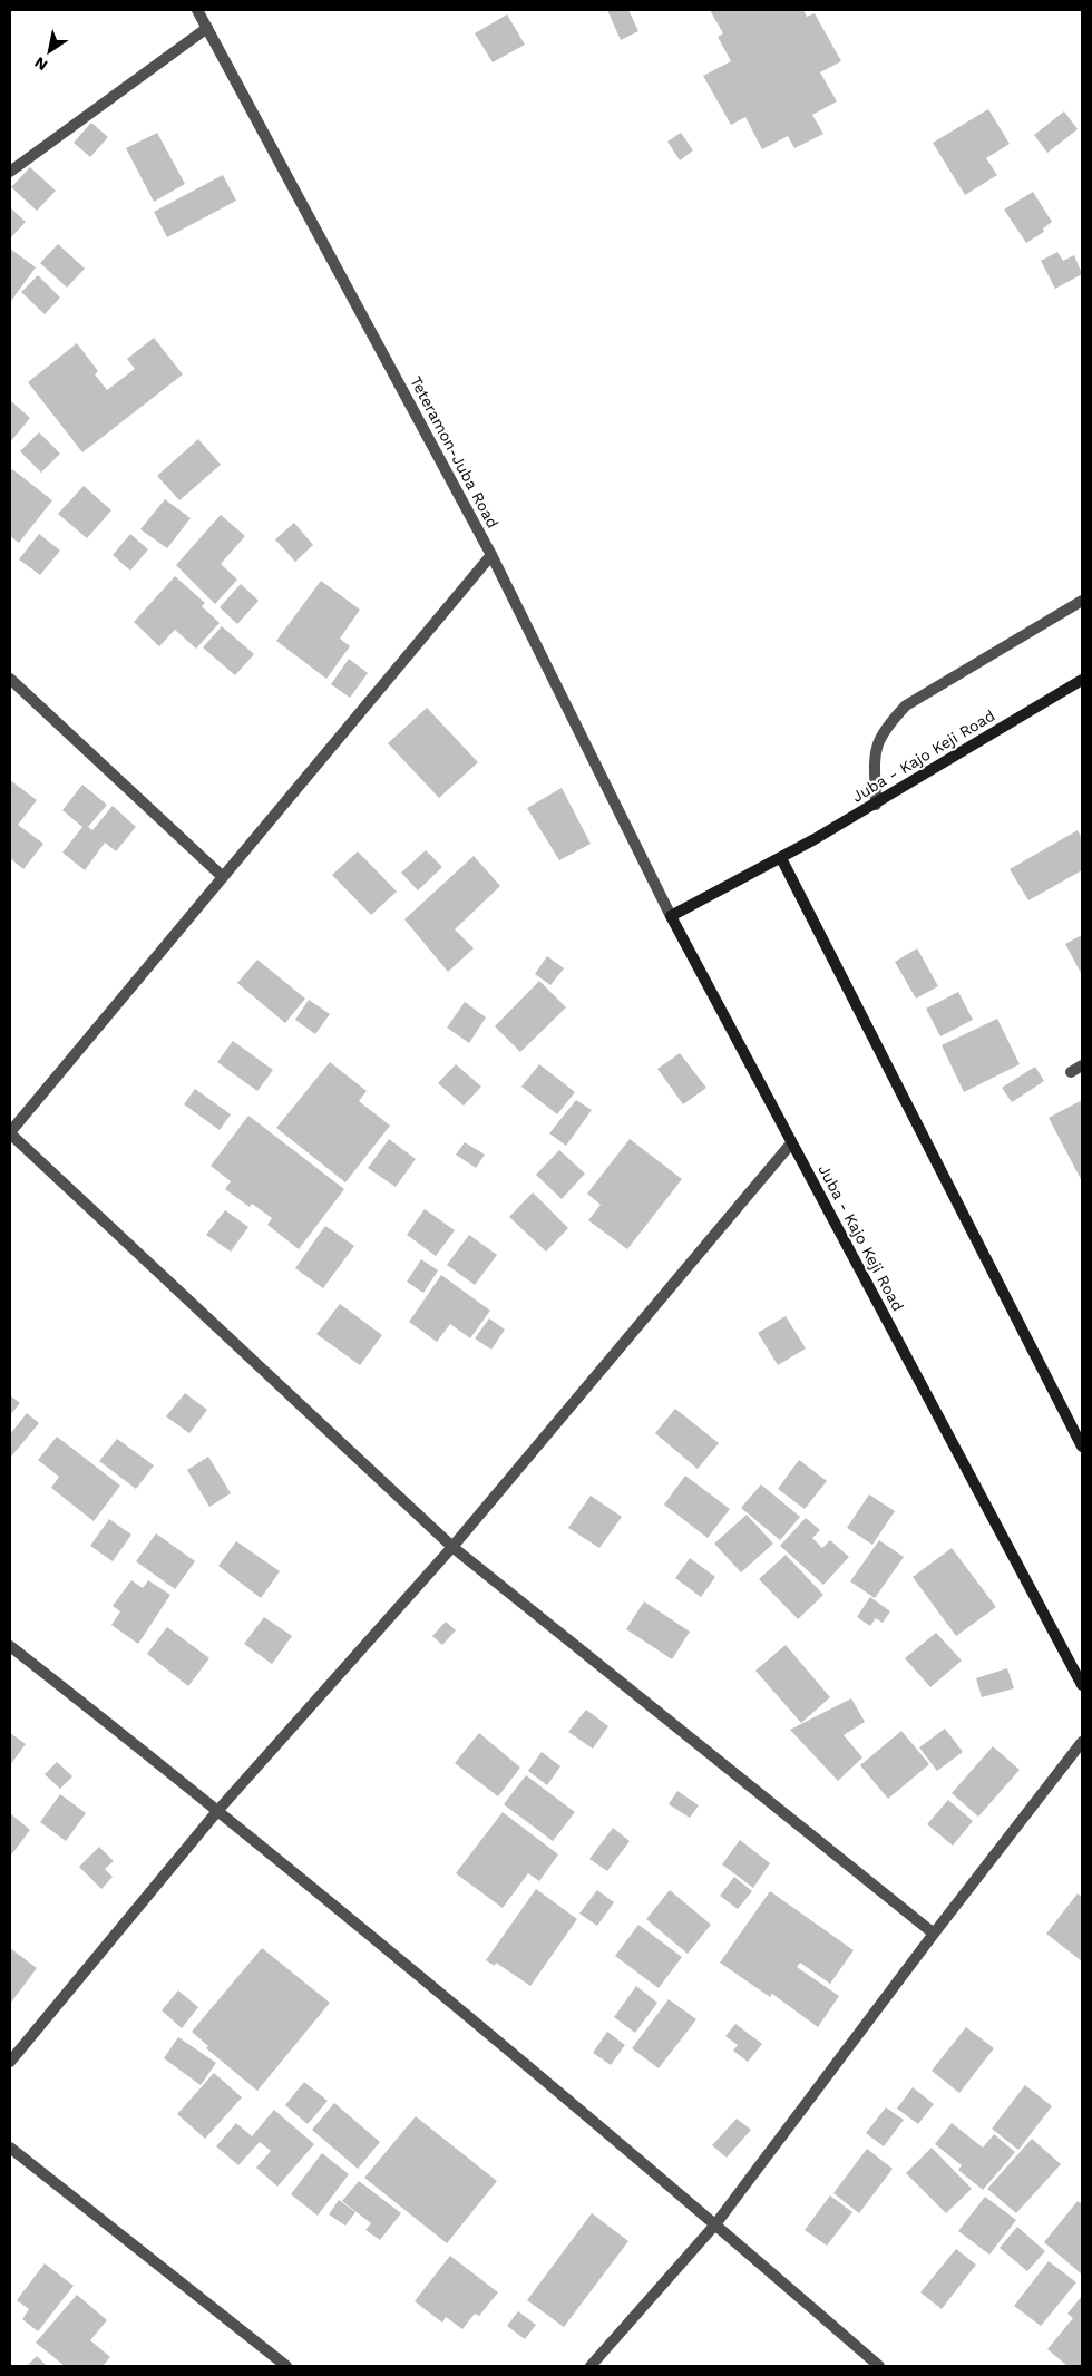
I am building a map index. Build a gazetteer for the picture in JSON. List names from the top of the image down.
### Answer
{
  "streets": {
    "main road": ["Juba - Kajo Keji Road"],
    "street": ["Teteramon-Juba Road"]
  },
  "crossings": [
    ["Teteramon-Juba Road", "Juba - Kajo Keji Road"]
  ],
  "north": "bottom left"
}
